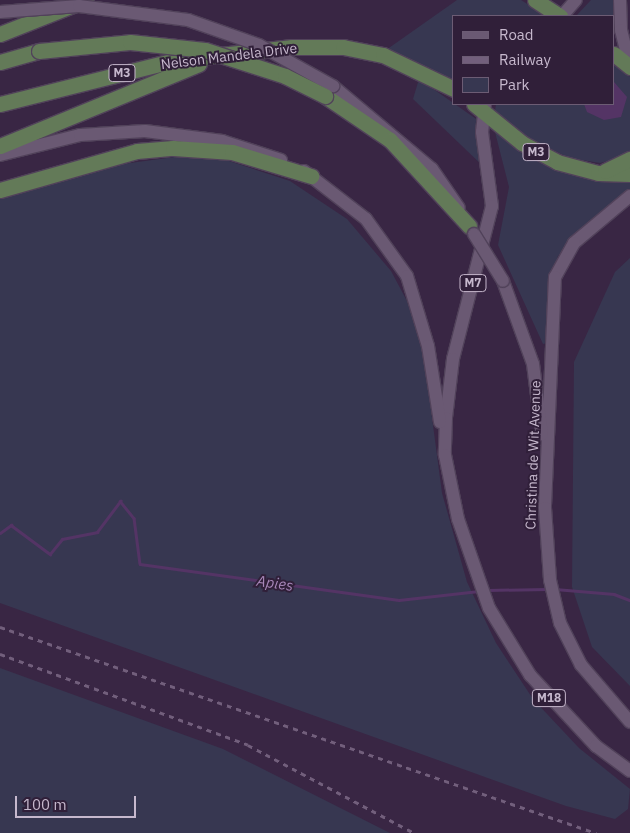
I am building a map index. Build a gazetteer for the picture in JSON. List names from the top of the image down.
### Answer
{
  "streets": {
    "highway": ["Nelson Mandela Drive", "M3"],
    "main road": ["M7", "Christina de Wit Avenue", "M18"]
  },
  "crossings": [
    ["M3", "M7"],
    ["M7", "M18"]
  ],
  "water": ["Apies"],
  "legend": ["Road", "Railway", "Park"],
  "scale_bar": "100 m"
}
